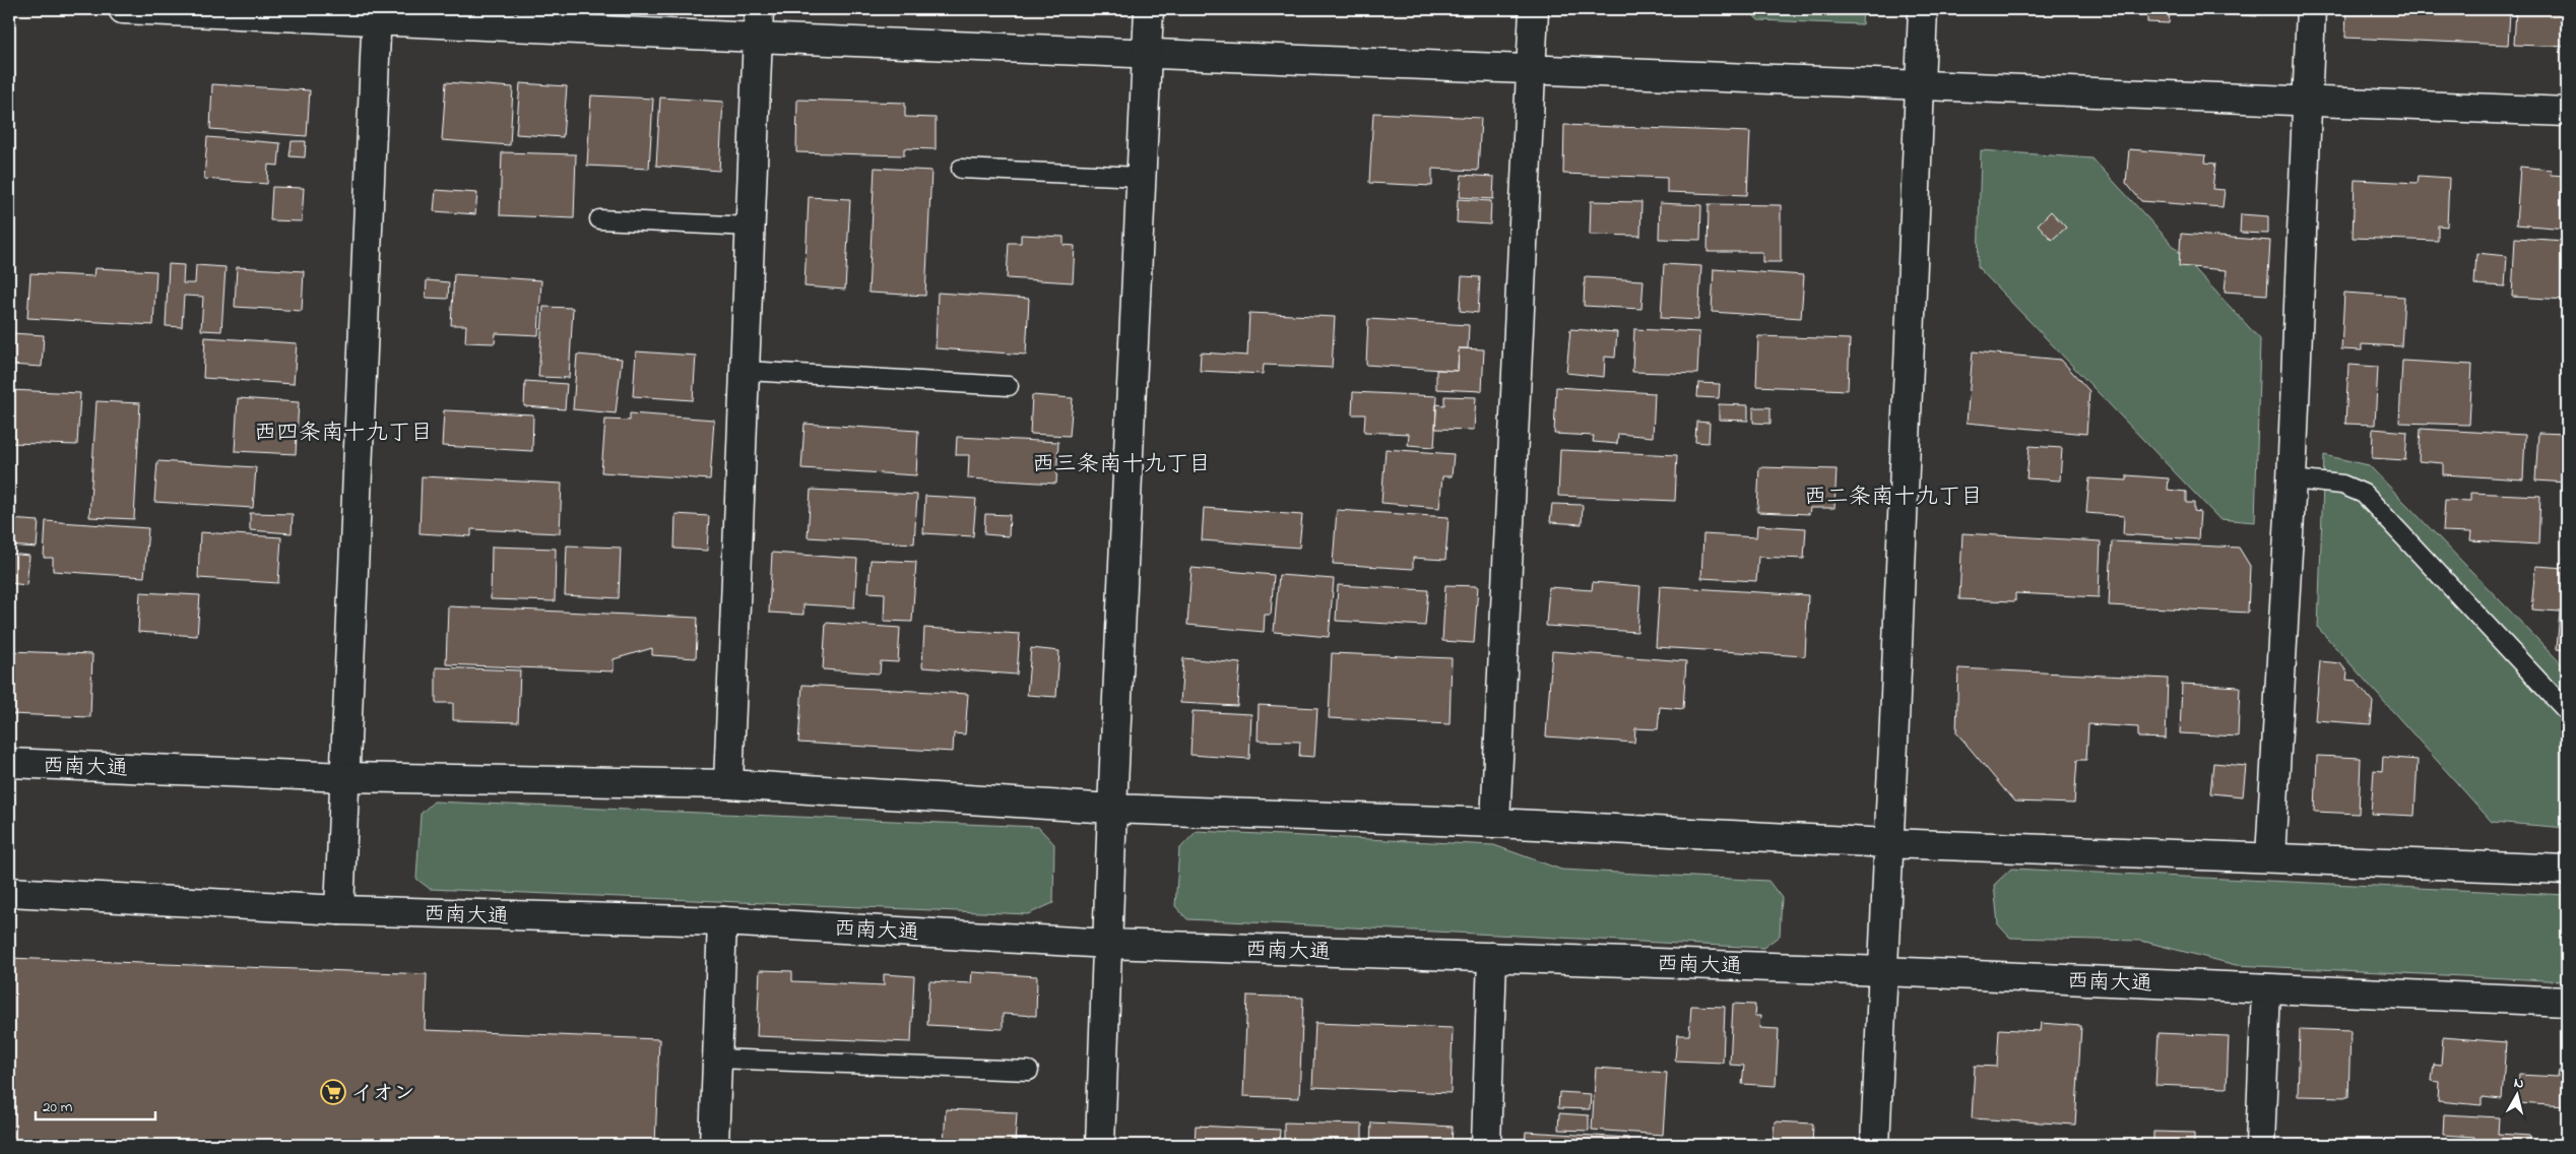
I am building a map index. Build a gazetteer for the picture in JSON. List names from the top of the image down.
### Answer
{
  "streets": {
    "street": ["西南大通"]
  },
  "districts": ["西四条南十九丁目", "西三条南十九丁目", "西二条南十九丁目"],
  "places": {
    "supermarket": ["イオン"]
  },
  "scale_bar": "20 m",
  "north": "top"
}
